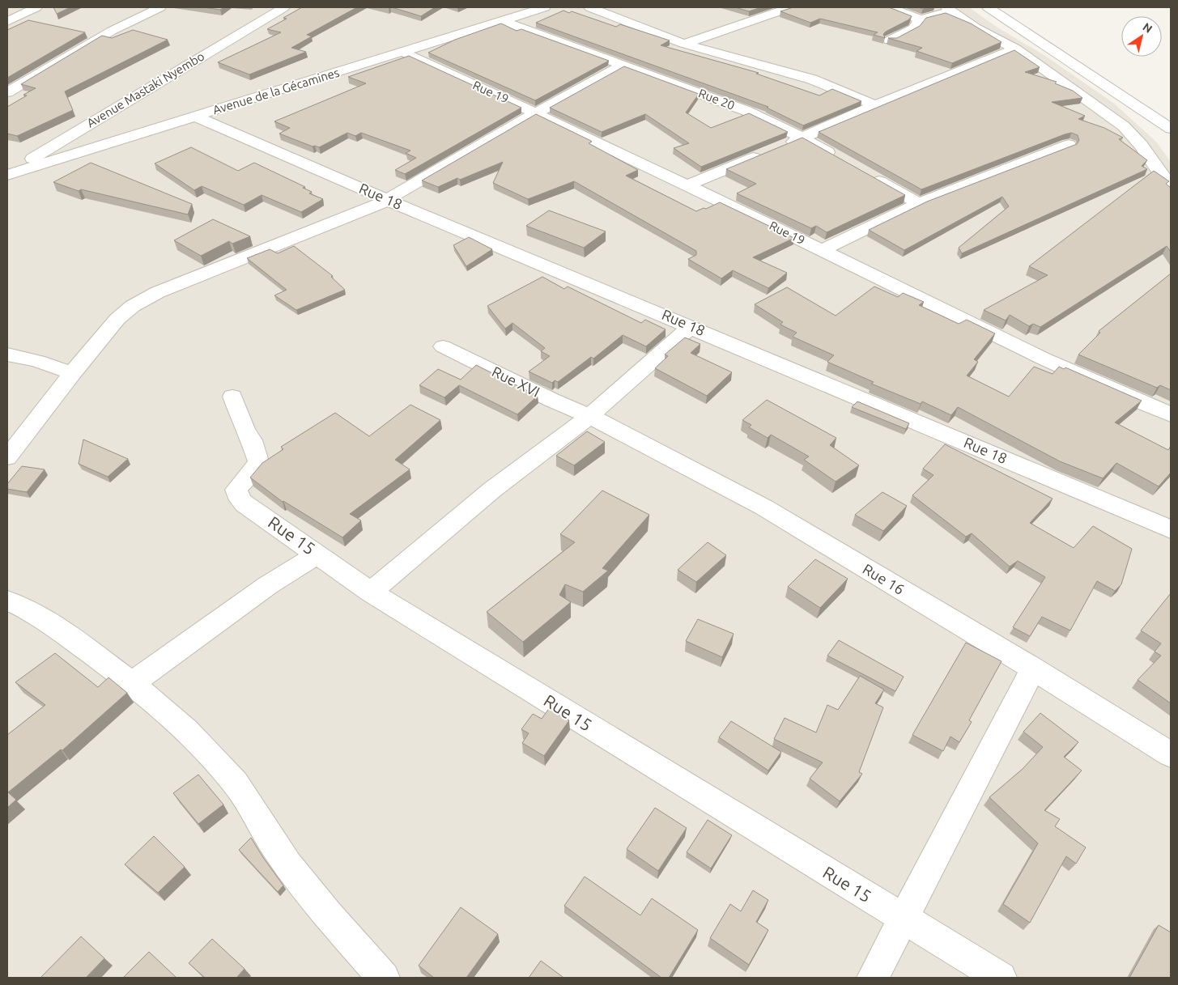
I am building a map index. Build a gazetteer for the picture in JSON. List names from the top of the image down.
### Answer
{
  "streets": {
    "street": [
      "Avenue Mastaki Nyembo",
      "Avenue de la Gécamines",
      "Rue 19",
      "Rue 20",
      "Rue 18",
      "Rue XVI",
      "Rue 15",
      "Rue 16"
    ]
  },
  "crossings": [
    ["Avenue Mastaki Nyembo", "Avenue de la Gécamines"],
    ["Avenue de la Gécamines", "Rue 19"],
    ["Avenue de la Gécamines", "Rue 20"],
    ["Avenue de la Gécamines", "Rue 18"],
    ["Rue XVI", "Rue 16"]
  ],
  "north": "top right"
}
